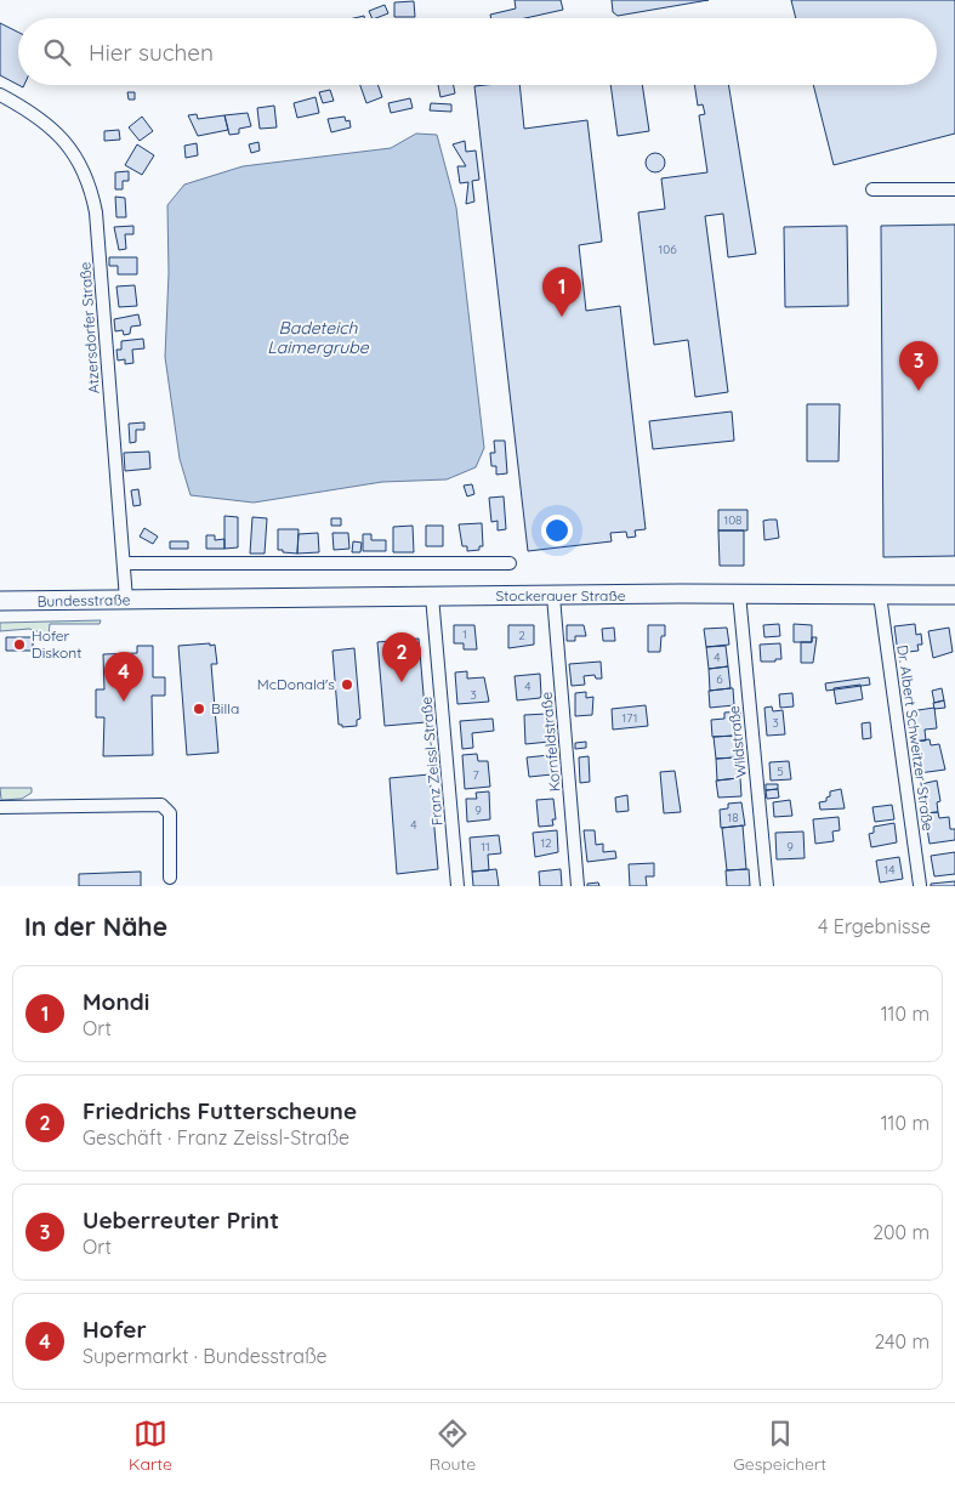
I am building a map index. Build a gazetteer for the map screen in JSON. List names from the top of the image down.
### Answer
{
  "streets": {
    "main road": ["Stockerauer Straße", "Bundesstraße"],
    "street": [
      "Atzersdorfer Straße",
      "Dr. Albert Schweitzer-Straße",
      "Kornfeldstraße",
      "Wildstraße",
      "Franz Zeissl-Straße"
    ]
  },
  "crossings": [
    ["Atzersdorfer Straße", "Bundesstraße"],
    ["Stockerauer Straße", "Bundesstraße"],
    ["Stockerauer Straße", "Dr. Albert Schweitzer-Straße"],
    ["Stockerauer Straße", "Kornfeldstraße"],
    ["Stockerauer Straße", "Wildstraße"],
    ["Stockerauer Straße", "Franz Zeissl-Straße"]
  ],
  "water": ["Badeteich Laimergrube"],
  "places": ["Hofer Diskont", "McDonald's", "Billa"],
  "house_numbers": [
    "106",
    "108",
    "1",
    "2",
    "4",
    "6",
    "4",
    "3",
    "171",
    "3",
    "5",
    "7",
    "9",
    "18",
    "4",
    "12",
    "11",
    "9",
    "14"
  ],
  "page": {
    "search": "Hier suchen",
    "pins": [
      "1",
      "3",
      "2",
      "4"
    ],
    "heading": ["In der Nähe", "4 Ergebnisse"],
    "list": [
      {
        "mark": "1",
        "name": "Mondi",
        "note": "Ort",
        "value": "110 m"
      },
      {
        "mark": "2",
        "name": "Friedrichs Futterscheune",
        "note": "Geschäft · Franz Zeissl-Straße",
        "value": "110 m"
      },
      {
        "mark": "3",
        "name": "Ueberreuter Print",
        "note": "Ort",
        "value": "200 m"
      },
      {
        "mark": "4",
        "name": "Hofer",
        "note": "Supermarkt · Bundesstraße",
        "value": "240 m"
      }
    ],
    "nav": ["Karte", "Route", "Gespeichert"]
  }
}
